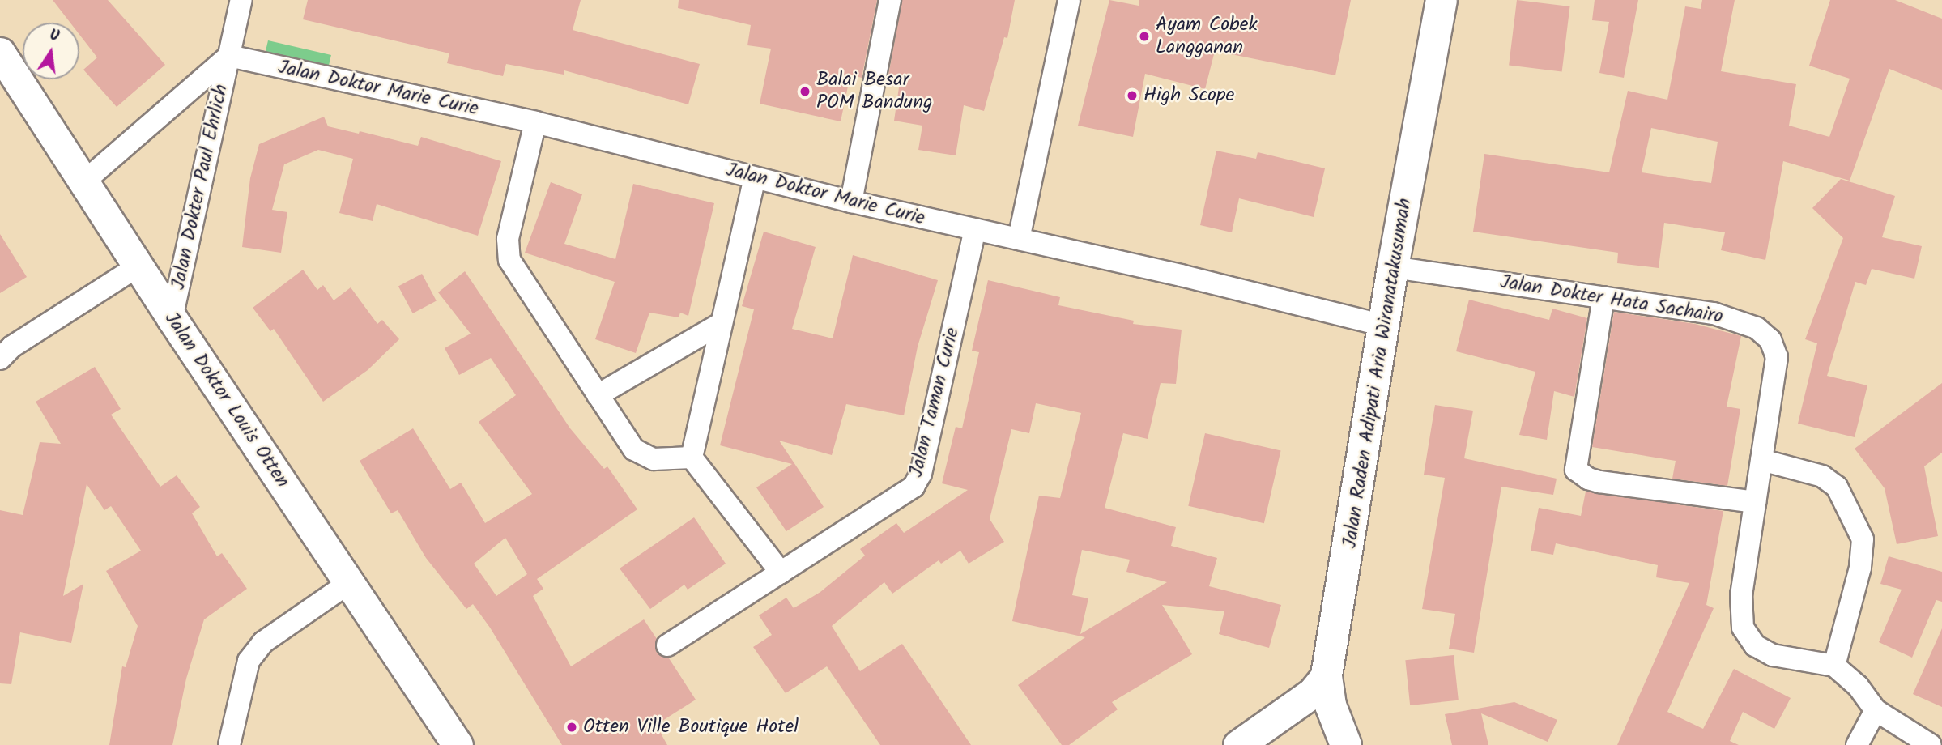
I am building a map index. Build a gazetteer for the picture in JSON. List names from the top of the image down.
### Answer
{
  "streets": {
    "main road": ["Jalan Raden Adipati Aria Wiranatakusumah", "Jalan Doktor Louis Otten"],
    "street": [
      "Jalan Doktor Marie Curie",
      "Jalan Dokter Paul Ehrlich",
      "Jalan Dokter Hata Sachairo",
      "Jalan Taman Curie"
    ]
  },
  "crossings": [
    ["Jalan Doktor Marie Curie", "Jalan Dokter Paul Ehrlich"],
    ["Jalan Doktor Marie Curie", "Jalan Raden Adipati Aria Wiranatakusumah"],
    ["Jalan Doktor Marie Curie", "Jalan Taman Curie"],
    ["Jalan Dokter Paul Ehrlich", "Jalan Doktor Louis Otten"],
    ["Jalan Dokter Hata Sachairo", "Jalan Raden Adipati Aria Wiranatakusumah"]
  ],
  "places": [
    "Ayam Cobek Langganan",
    "Balai Besar POM Bandung",
    "High Scope",
    "Otten Ville Boutique Hotel"
  ],
  "north": "top"
}
